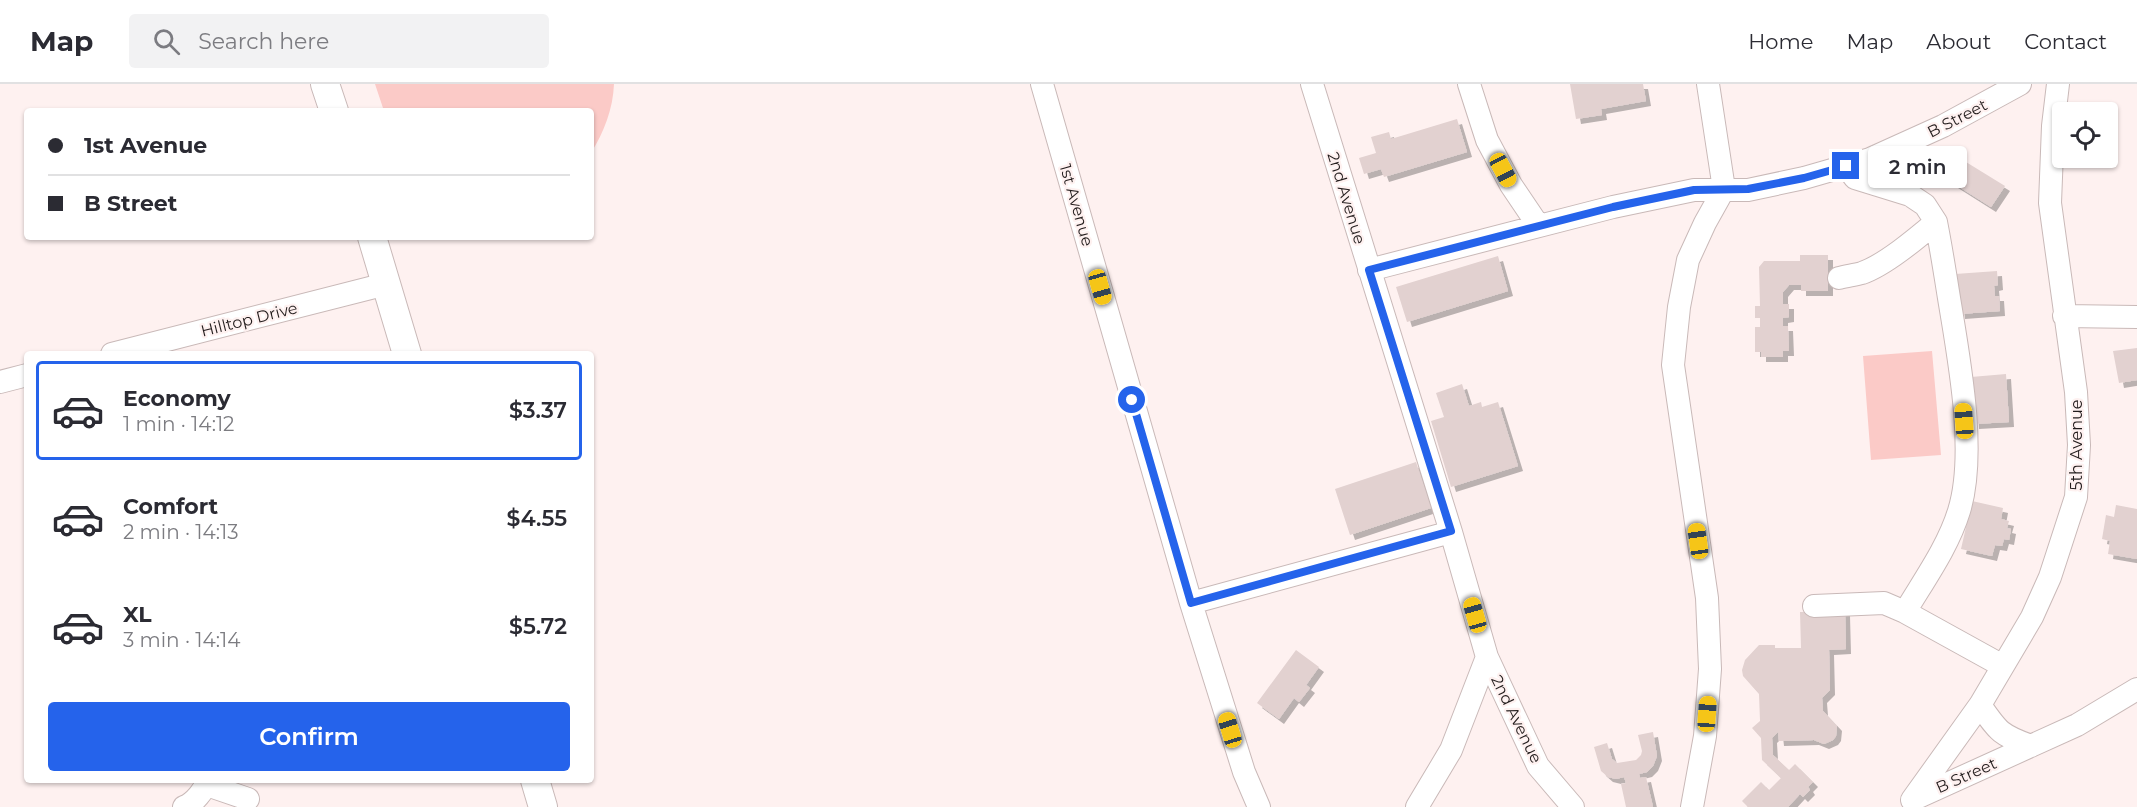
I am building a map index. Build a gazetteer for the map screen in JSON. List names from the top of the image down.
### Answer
{
  "streets": {
    "street": [
      "B Street",
      "2nd Avenue",
      "1st Avenue",
      "Hilltop Drive",
      "5th Avenue"
    ]
  },
  "crossings": [
    ["B Street", "2nd Avenue"],
    ["B Street", "5th Avenue"]
  ],
  "page": {
    "header": "Map",
    "search": "Search here",
    "nav": [
      "Home",
      "Map",
      "About",
      "Contact"
    ],
    "banner": ["1st Avenue", "B Street"],
    "bubble": "2 min",
    "list": [
      {
        "name": "Economy",
        "note": "1 min · 14:12",
        "value": "$3.37"
      },
      {
        "name": "Comfort",
        "note": "2 min · 14:13",
        "value": "$4.55"
      },
      {
        "name": "XL",
        "note": "3 min · 14:14",
        "value": "$5.72"
      }
    ],
    "buttons": "Confirm"
  }
}
